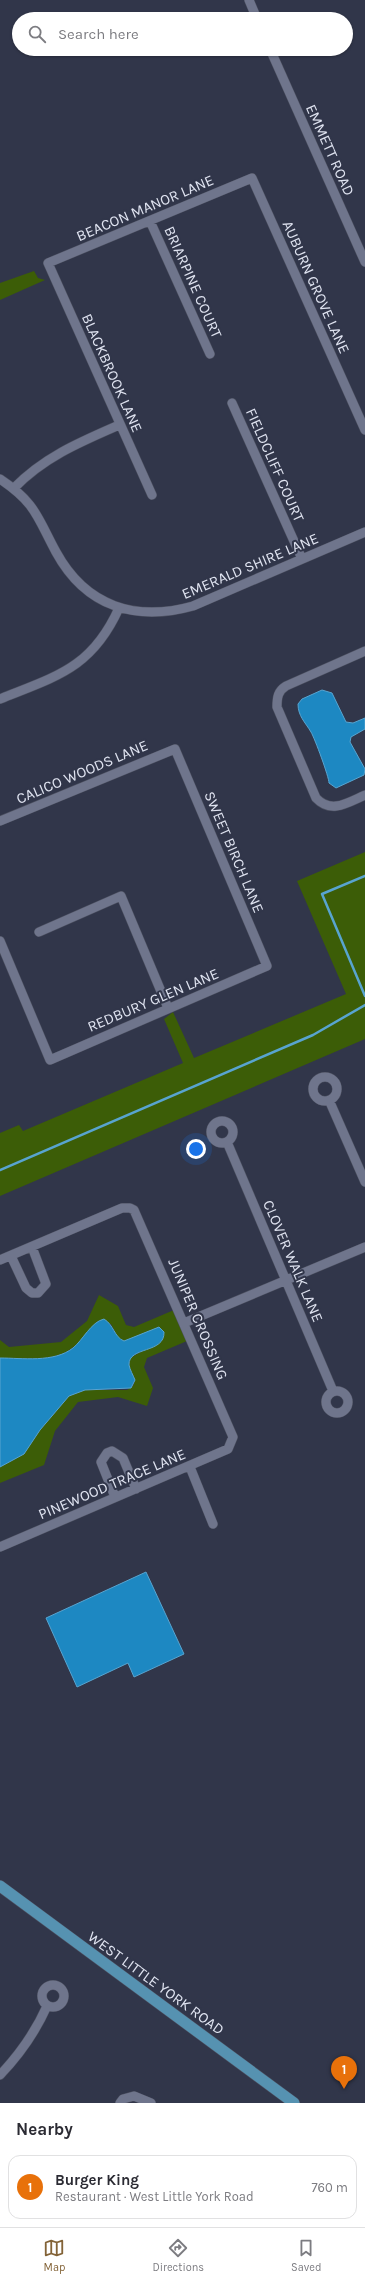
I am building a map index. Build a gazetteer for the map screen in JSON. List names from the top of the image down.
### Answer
{
  "streets": {
    "main road": ["WEST LITTLE YORK ROAD"],
    "street": [
      "EMMETT ROAD",
      "BEACON MANOR LANE",
      "BRIARPINE COURT",
      "AUBURN GROVE LANE",
      "BLACKBROOK LANE",
      "FIELDCLIFF COURT",
      "EMERALD SHIRE LANE",
      "CALICO WOODS LANE",
      "SWEET BIRCH LANE",
      "REDBURY GLEN LANE",
      "CLOVER WALK LANE",
      "JUNIPER CROSSING",
      "PINEWOOD TRACE LANE"
    ]
  },
  "crossings": [
    ["BEACON MANOR LANE", "BRIARPINE COURT"],
    ["BEACON MANOR LANE", "AUBURN GROVE LANE"],
    ["BEACON MANOR LANE", "BLACKBROOK LANE"],
    ["FIELDCLIFF COURT", "EMERALD SHIRE LANE"],
    ["CALICO WOODS LANE", "SWEET BIRCH LANE"],
    ["SWEET BIRCH LANE", "REDBURY GLEN LANE"],
    ["JUNIPER CROSSING", "PINEWOOD TRACE LANE"]
  ],
  "page": {
    "search": "Search here",
    "pins": "1",
    "heading": "Nearby",
    "list": [
      {
        "mark": "1",
        "name": "Burger King",
        "note": "Restaurant · West Little York Road",
        "value": "760 m"
      }
    ],
    "nav": ["Map", "Directions", "Saved"]
  }
}
